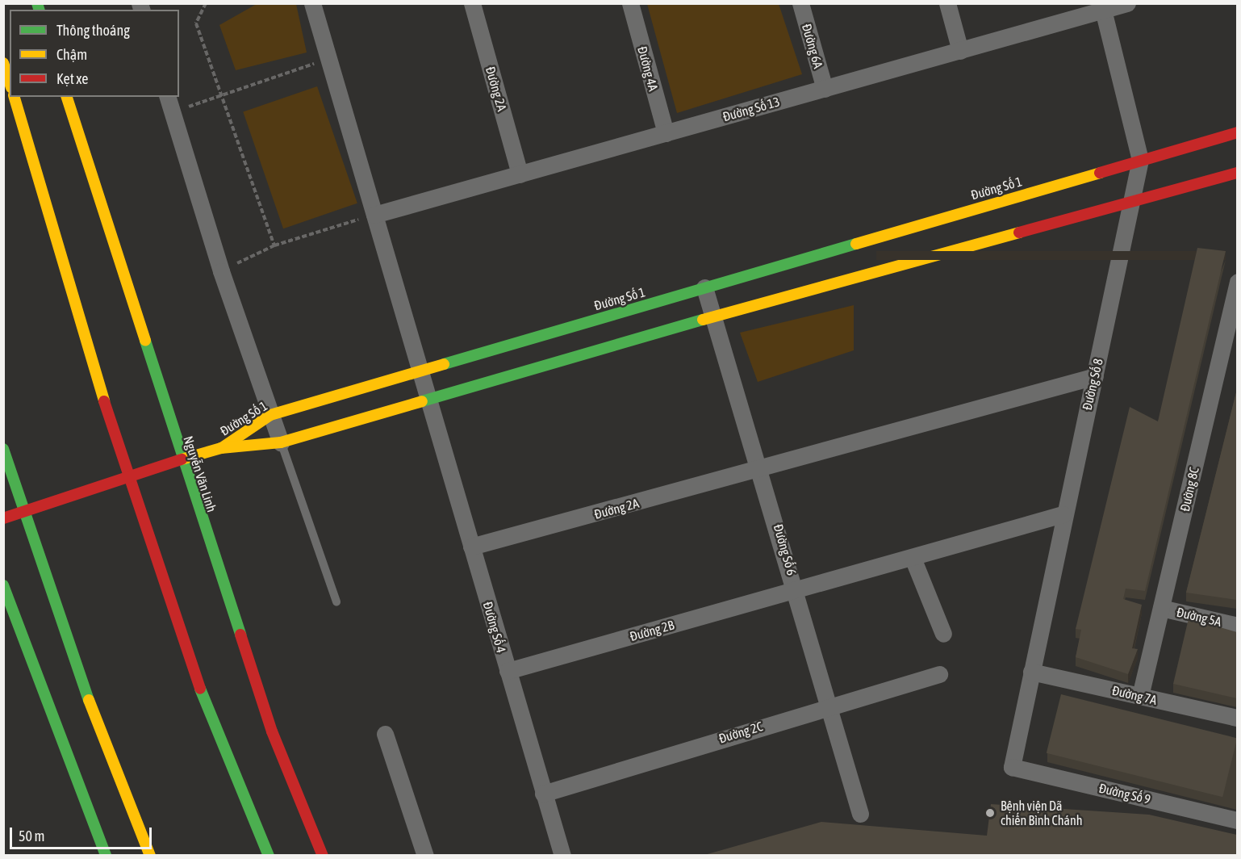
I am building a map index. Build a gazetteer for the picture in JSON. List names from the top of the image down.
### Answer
{
  "streets": {
    "main road": ["Đường Số 1", "Nguyễn Văn Linh"],
    "street": [
      "Đường 6A",
      "Đường 4A",
      "Đường 2A",
      "Đường Số 13",
      "Đường Số 8",
      "Đường 8C",
      "Đường Số 6",
      "Đường 5A",
      "Đường Số 4",
      "Đường 2B",
      "Đường 7A",
      "Đường 2C",
      "Đường Số 9"
    ]
  },
  "crossings": [
    ["Đường 6A", "Đường Số 13"],
    ["Đường 4A", "Đường Số 13"],
    ["Đường 2A", "Đường Số 13"],
    ["Đường 2A", "Đường Số 8"],
    ["Đường 2A", "Đường Số 6"],
    ["Đường 2A", "Đường Số 4"],
    ["Đường Số 13", "Đường Số 8"],
    ["Đường Số 13", "Đường Số 4"],
    ["Đường Số 1", "Đường Số 8"],
    ["Đường Số 1", "Nguyễn Văn Linh"],
    ["Đường Số 1", "Đường Số 6"],
    ["Đường Số 1", "Đường Số 4"],
    ["Đường Số 8", "Đường 2B"],
    ["Đường Số 8", "Đường 7A"],
    ["Đường Số 8", "Đường Số 9"],
    ["Đường 8C", "Đường 5A"],
    ["Đường 8C", "Đường 7A"],
    ["Đường Số 6", "Đường 2B"],
    ["Đường Số 6", "Đường 2C"],
    ["Đường Số 4", "Đường 2B"],
    ["Đường Số 4", "Đường 2C"]
  ],
  "places": ["Bệnh viện Dã chiến Bình Chánh"],
  "legend": ["Thông thoáng", "Chậm", "Kẹt xe"],
  "scale_bar": "50 m"
}
